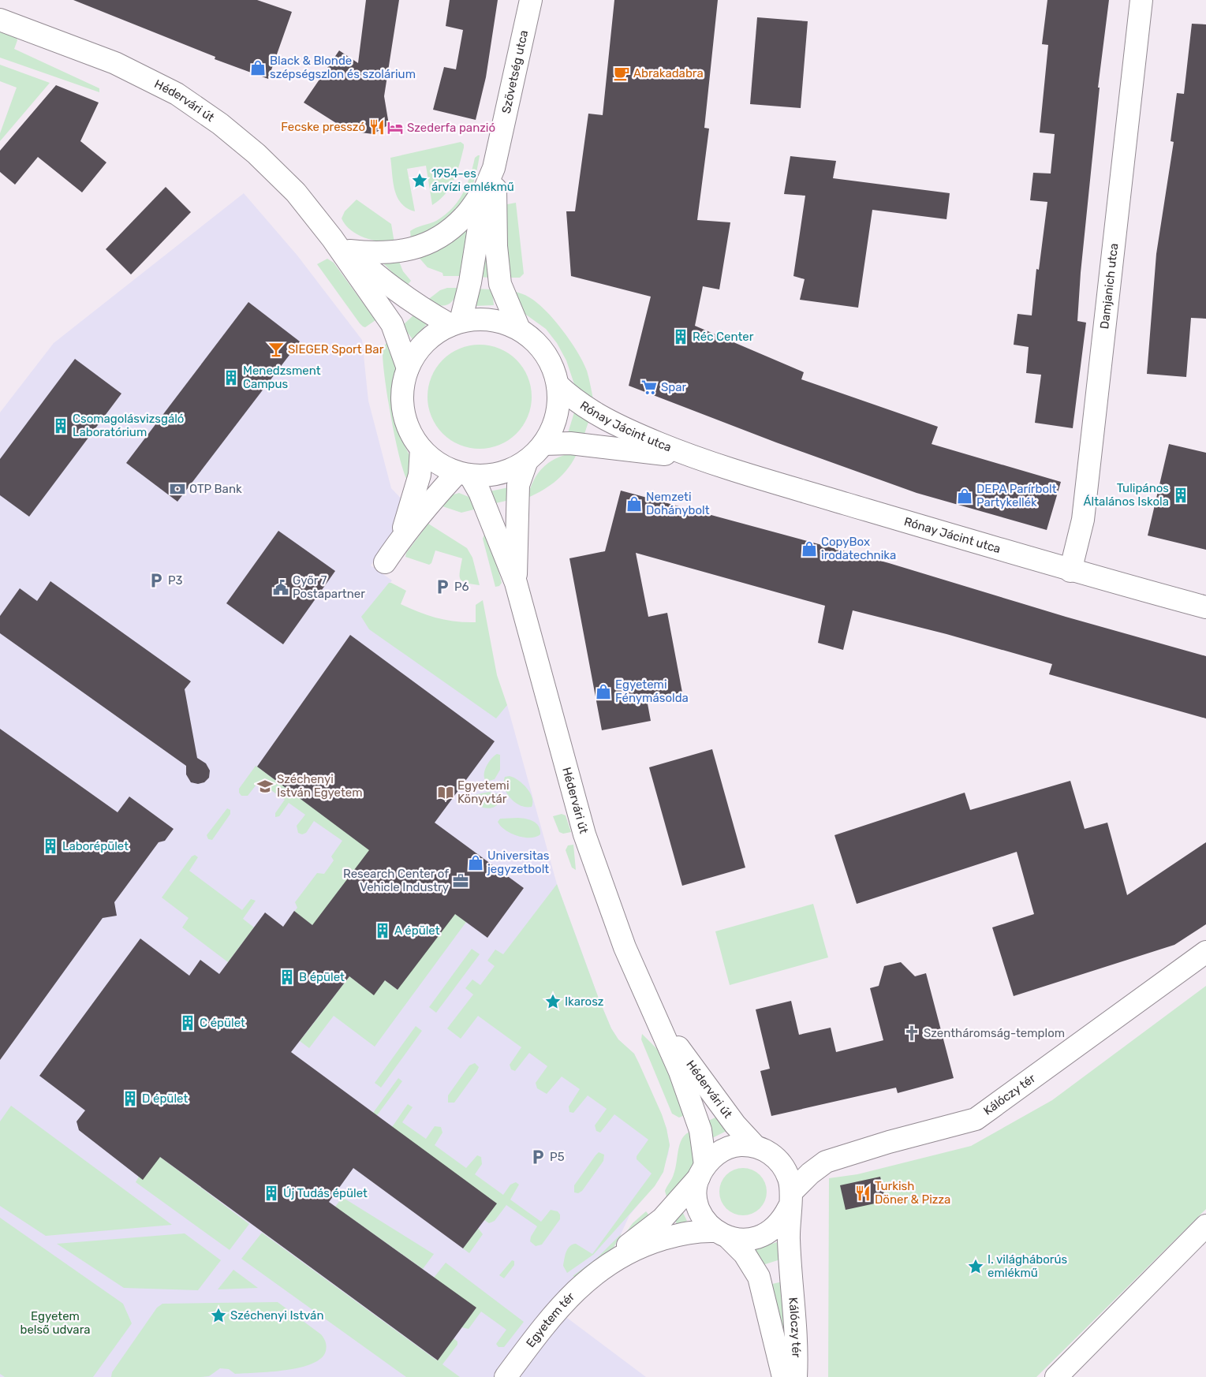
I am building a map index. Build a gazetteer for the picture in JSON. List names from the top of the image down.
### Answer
{
  "streets": {
    "street": [
      "Szövetség utca",
      "Hédervári út",
      "Damjanich utca",
      "Rónay Jácint utca",
      "Kálóczy tér",
      "Egyetem tér"
    ]
  },
  "crossings": [
    ["Szövetség utca", "Hédervári út"],
    ["Hédervári út", "Kálóczy tér"],
    ["Hédervári út", "Egyetem tér"],
    ["Damjanich utca", "Rónay Jácint utca"],
    ["Kálóczy tér", "Egyetem tér"]
  ],
  "parks": ["Egyetem belső udvara"],
  "places": {
    "shop": [
      "Black & Blonde szépségszlon és szolárium",
      "DEPA Parírbolt Partykellék",
      "Nemzeti Dohánybolt",
      "CopyBox irodatechnika",
      "Egyetemi Fénymásolda",
      "Universitas jegyzetbolt"
    ],
    "cafe": ["Abrakadabra"],
    "restaurant": ["Fecske presszó", "Turkish Döner & Pizza"],
    "hotel": ["Szederfa panzió"],
    "place": [
      "1954-es árvízi emlékmű",
      "Ikarosz",
      "I. világháborús emlékmű",
      "Széchenyi István"
    ],
    "building": [
      "Réc Center",
      "Menedzsment Campus",
      "Csomagolásvizsgáló Laboratórium",
      "Tulipános Általános Iskola",
      "Laborépület",
      "A épület",
      "B épület",
      "C épület",
      "D épület",
      "Új Tudás épület"
    ],
    "bar": ["SIEGER Sport Bar"],
    "supermarket": ["Spar"],
    "bank": ["OTP Bank"],
    "parking": ["P3", "P6", "P5"],
    "public building": ["Győr 7 Postapartner"],
    "school or university": ["Széchenyi István Egyetem"],
    "library": ["Egyetemi Könyvtár"],
    "office": ["Research Center of Vehicle Industry"],
    "church": ["Szentháromság-templom"]
  }
}
